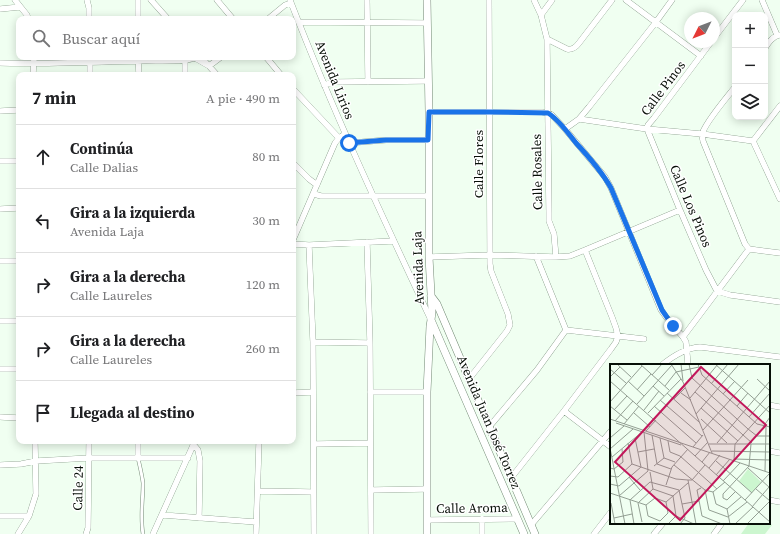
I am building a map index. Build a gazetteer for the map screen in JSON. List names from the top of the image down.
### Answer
{
  "streets": {
    "street": [
      "Avenida Lirios",
      "Calle Pinos",
      "Calle Flores",
      "Calle Rosales",
      "Calle Los Pinos",
      "Avenida Laja",
      "Avenida Juan José Torrez",
      "Calle 24",
      "Calle Aroma"
    ]
  },
  "crossings": [
    ["Avenida Lirios", "Avenida Laja"],
    ["Avenida Lirios", "Avenida Juan José Torrez"],
    ["Calle Pinos", "Calle Los Pinos"],
    ["Avenida Laja", "Avenida Juan José Torrez"],
    ["Avenida Laja", "Calle Aroma"],
    ["Avenida Juan José Torrez", "Calle Aroma"]
  ],
  "north": "bottom left",
  "page": {
    "map_buttons": ["+", "−"],
    "search": "Buscar aquí",
    "heading": ["7 min", "A pie · 490 m"],
    "list": [
      ["Continúa", "Calle Dalias", "80 m"],
      ["Gira a la izquierda", "Avenida Laja", "30 m"],
      ["Gira a la derecha", "Calle Laureles", "120 m"],
      ["Gira a la derecha", "Calle Laureles", "260 m"],
      "Llegada al destino"
    ]
  }
}
